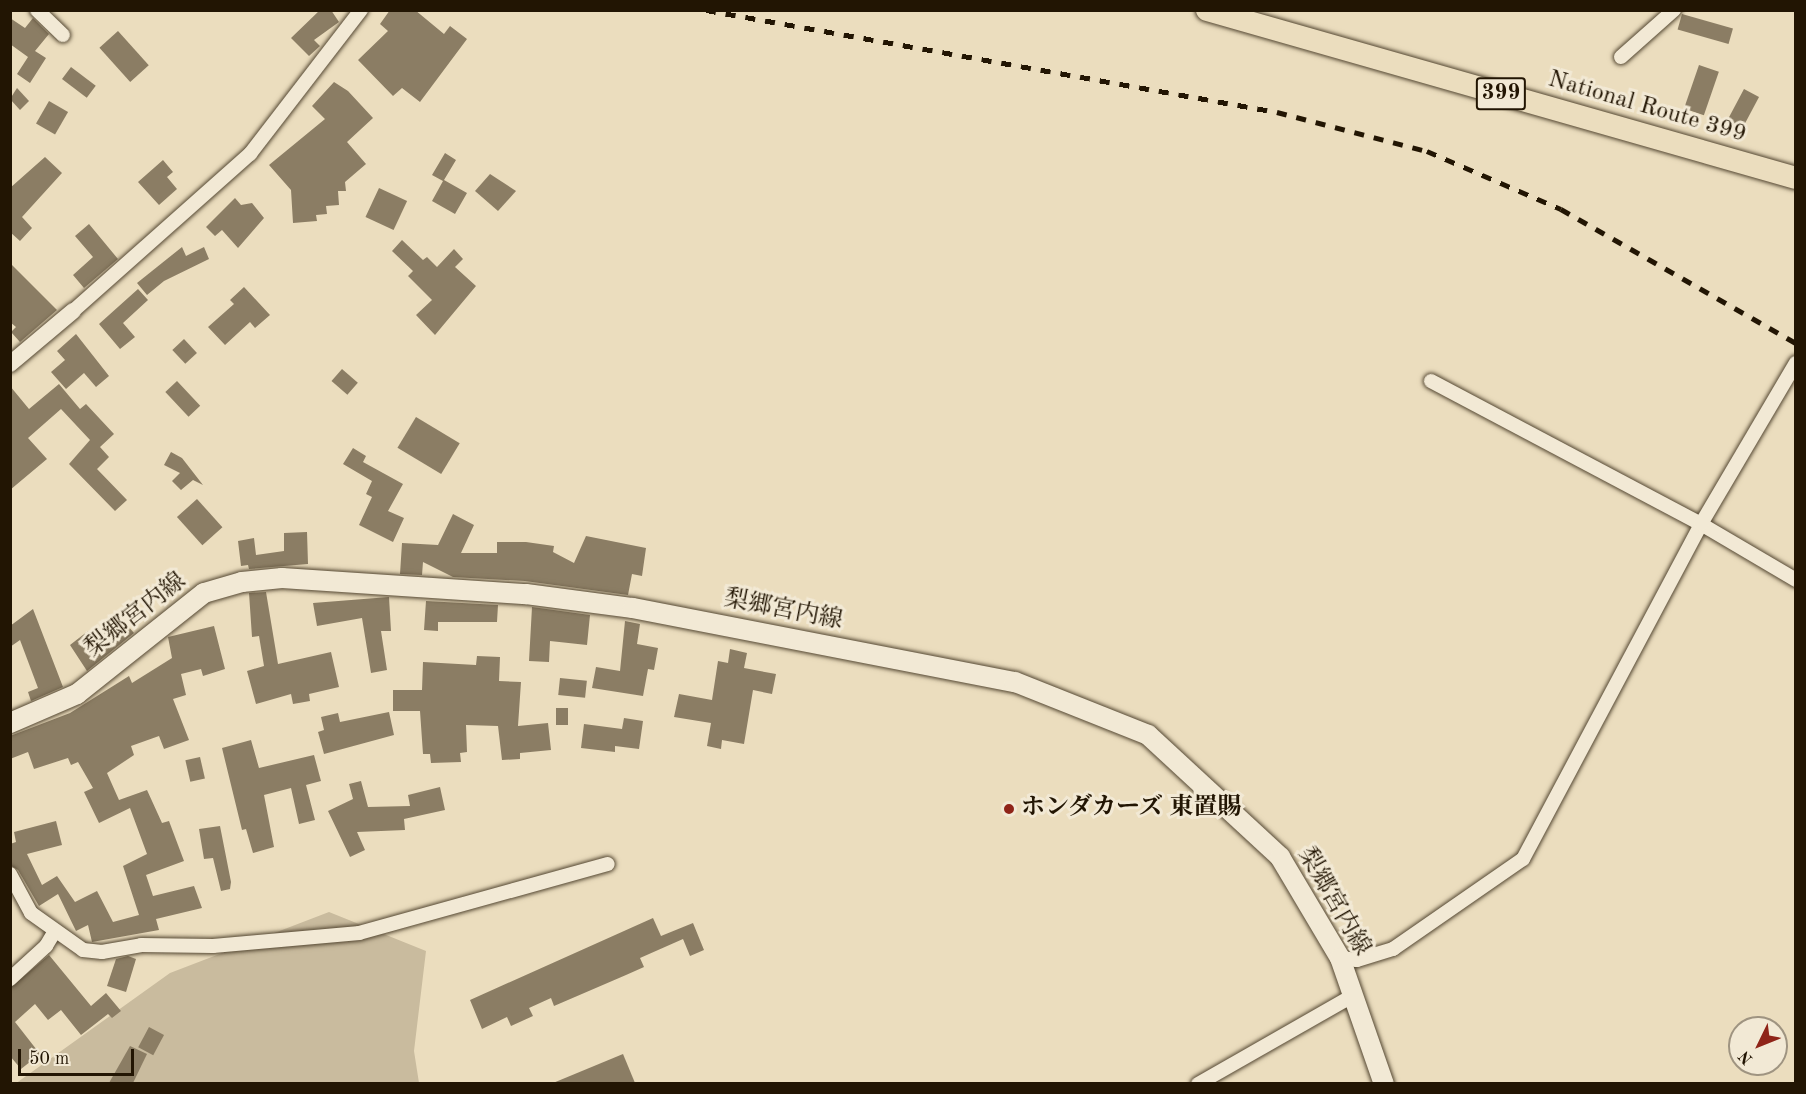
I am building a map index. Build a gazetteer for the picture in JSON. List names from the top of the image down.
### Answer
{
  "streets": {
    "highway": ["399", "National Route 399"],
    "main road": ["梨郷宮内線"]
  },
  "places": ["ホンダカーズ 東置賜"],
  "scale_bar": "50 m",
  "north": "bottom left"
}
